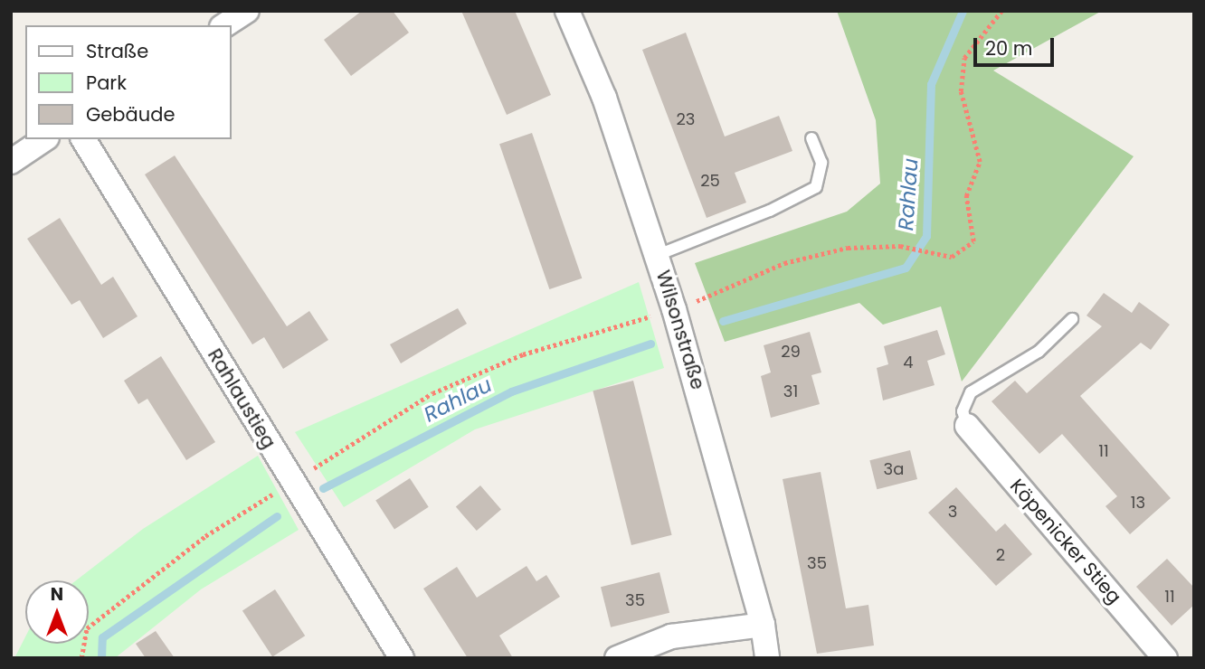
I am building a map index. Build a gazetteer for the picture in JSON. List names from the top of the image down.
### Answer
{
  "streets": {
    "street": ["Wilsonstraße", "Rahlaustieg", "Köpenicker Stieg"]
  },
  "water": ["Rahlau"],
  "house_numbers": [
    "23",
    "25",
    "29",
    "4",
    "31",
    "11",
    "3a",
    "13",
    "3",
    "2",
    "35",
    "11",
    "35"
  ],
  "legend": ["Straße", "Park", "Gebäude"],
  "scale_bar": "20 m",
  "north": "top"
}
